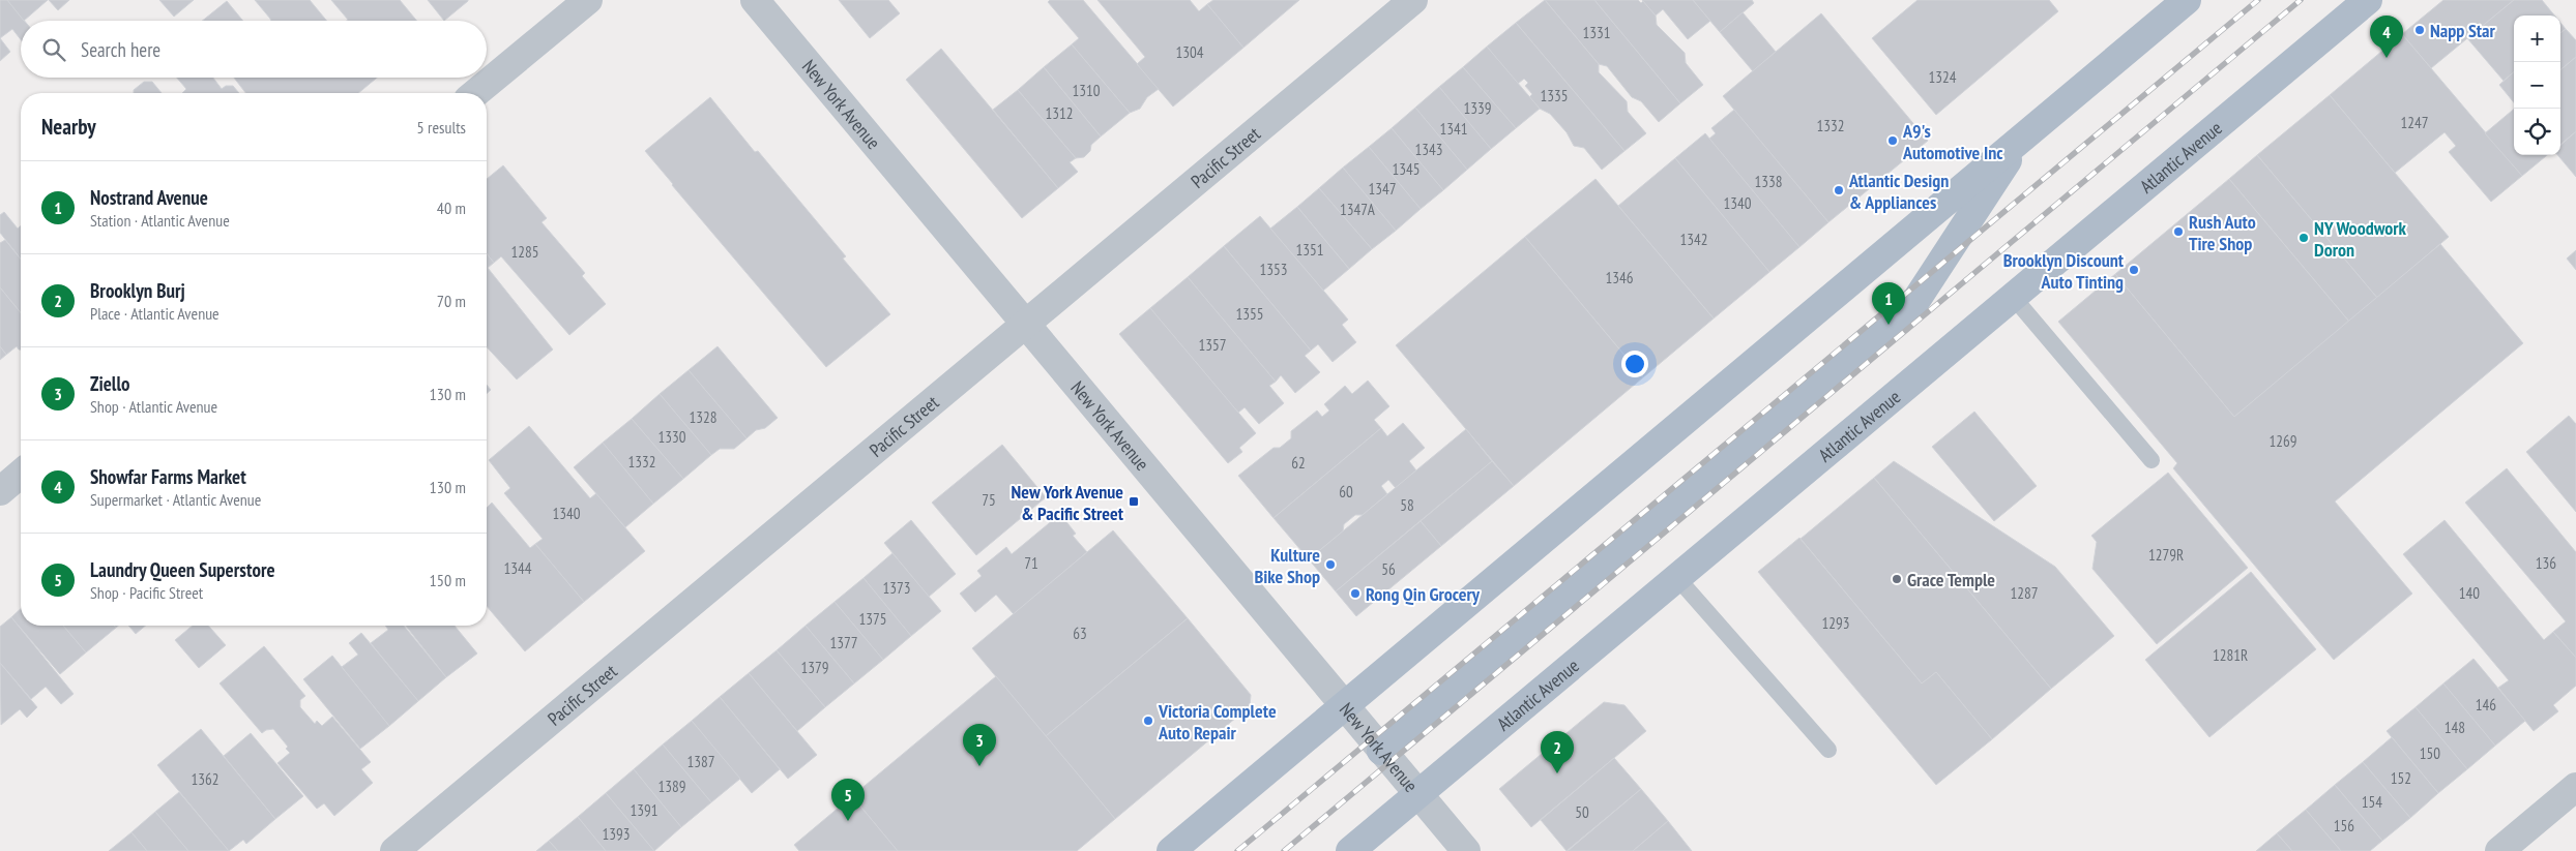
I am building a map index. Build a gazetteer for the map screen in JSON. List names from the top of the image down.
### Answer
{
  "streets": {
    "main road": ["Atlantic Avenue"],
    "street": ["New York Avenue", "Pacific Street"]
  },
  "crossings": [
    ["New York Avenue", "Pacific Street"],
    ["New York Avenue", "Atlantic Avenue"]
  ],
  "places": {
    "other": [
      "Napp Star",
      "A9's Automotive Inc",
      "Atlantic Design & Appliances",
      "Rush Auto Tire Shop",
      "NY Woodwork Doron",
      "Brooklyn Discount Auto Tinting",
      "Kulture Bike Shop",
      "Grace Temple",
      "Rong Qin Grocery",
      "Victoria Complete Auto Repair"
    ],
    "transit": ["New York Avenue & Pacific Street"]
  },
  "house_numbers": [
    "1331",
    "1304",
    "1324",
    "1310",
    "1335",
    "1339",
    "1312",
    "1247",
    "1332",
    "1341",
    "1343",
    "1345",
    "1338",
    "1347",
    "1340",
    "1347A",
    "1342",
    "1351",
    "1285",
    "1353",
    "1346",
    "1355",
    "1357",
    "1328",
    "1330",
    "1269",
    "1332",
    "62",
    "60",
    "75",
    "58",
    "1340",
    "1279R",
    "71",
    "136",
    "1344",
    "56",
    "1373",
    "1287",
    "140",
    "1375",
    "1293",
    "63",
    "1377",
    "1281R",
    "1379",
    "146",
    "148",
    "150",
    "1387",
    "152",
    "1362",
    "1389",
    "154",
    "1391",
    "50",
    "156",
    "1393"
  ],
  "page": {
    "map_buttons": ["+", "−"],
    "pins": [
      "4",
      "1",
      "3",
      "2",
      "5"
    ],
    "search": "Search here",
    "heading": ["Nearby", "5 results"],
    "list": [
      {
        "mark": "1",
        "name": "Nostrand Avenue",
        "note": "Station · Atlantic Avenue",
        "value": "40 m"
      },
      {
        "mark": "2",
        "name": "Brooklyn Burj",
        "note": "Place · Atlantic Avenue",
        "value": "70 m"
      },
      {
        "mark": "3",
        "name": "Ziello",
        "note": "Shop · Atlantic Avenue",
        "value": "130 m"
      },
      {
        "mark": "4",
        "name": "Showfar Farms Market",
        "note": "Supermarket · Atlantic Avenue",
        "value": "130 m"
      },
      {
        "mark": "5",
        "name": "Laundry Queen Superstore",
        "note": "Shop · Pacific Street",
        "value": "150 m"
      }
    ]
  }
}
